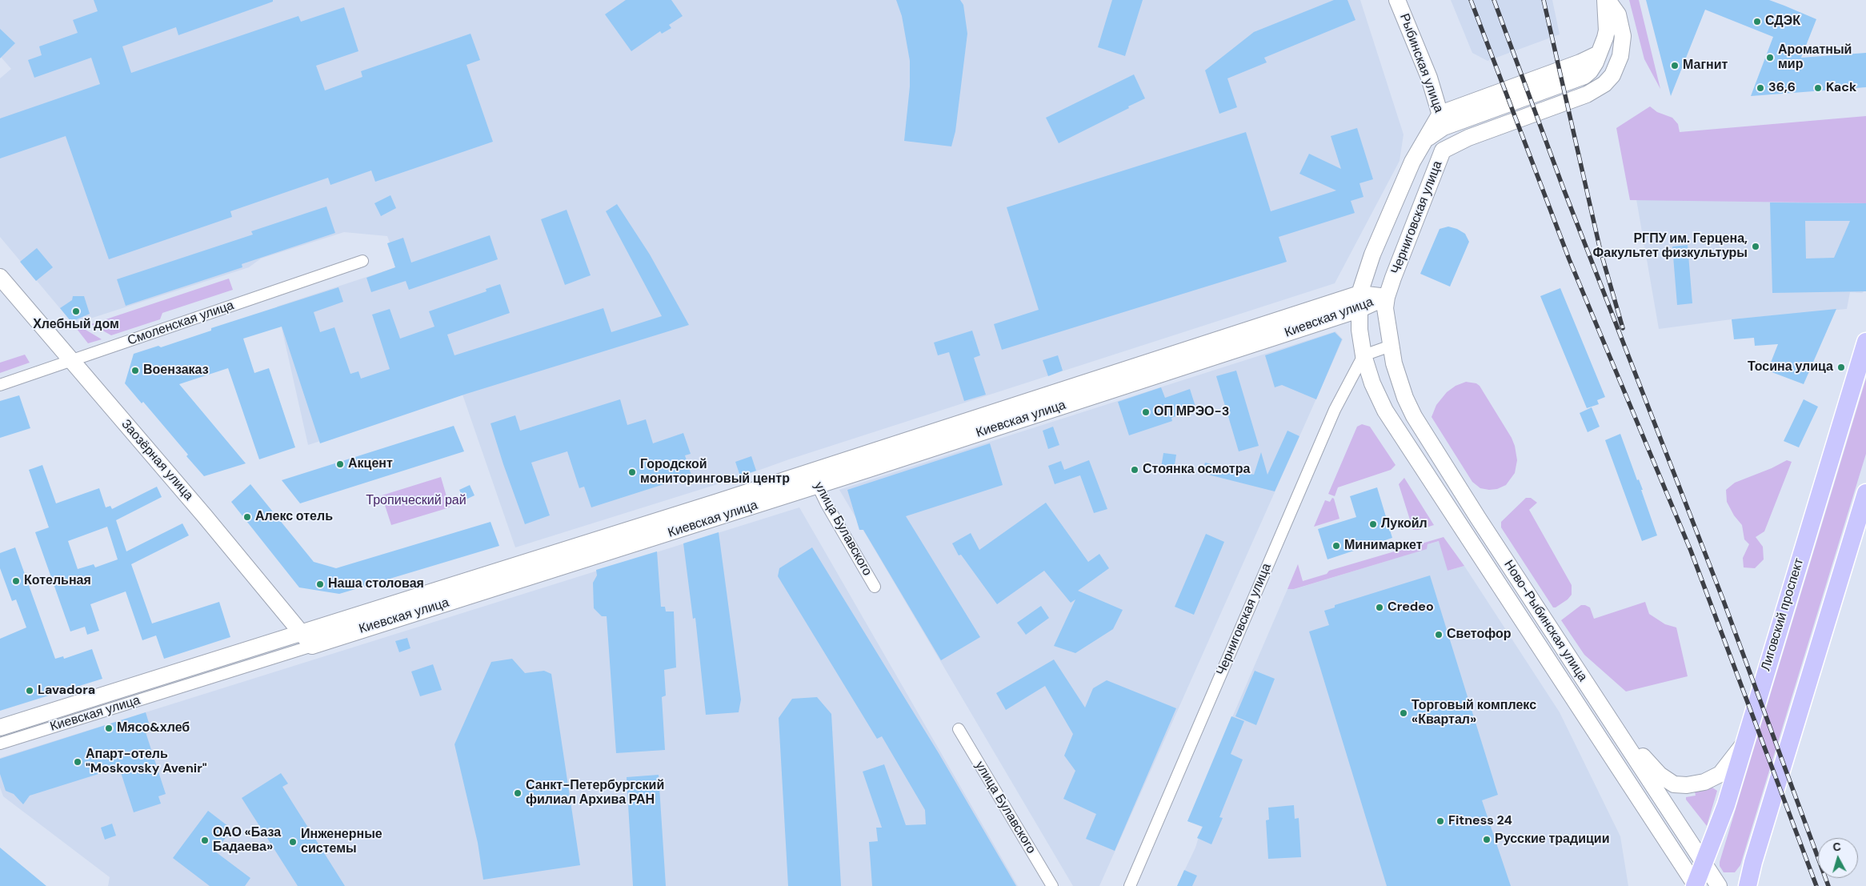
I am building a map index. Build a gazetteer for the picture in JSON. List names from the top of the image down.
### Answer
{
  "streets": {
    "main road": [
      "Рыбинская улица",
      "Черниговская улица",
      "Киевская улица",
      "Заозёрная улица",
      "Лиговский проспект",
      "Ново-Рыбинская улица"
    ],
    "street": ["Смоленская улица", "улица Булавского"]
  },
  "crossings": [
    ["Рыбинская улица", "Черниговская улица"],
    ["Черниговская улица", "Киевская улица"],
    ["Черниговская улица", "Ново-Рыбинская улица"],
    ["Киевская улица", "Заозёрная улица"],
    ["Киевская улица", "улица Булавского"],
    ["Смоленская улица", "Заозёрная улица"],
    ["Лиговский проспект", "Ново-Рыбинская улица"]
  ],
  "parks": ["Тропический рай"],
  "places": [
    "СДЭК",
    "Ароматный мир",
    "Магнит",
    "36,6",
    "Kack",
    "РГПУ им. Герцена, Факультет физкультуры",
    "Хлебный дом",
    "Тосина улица",
    "Воензаказ",
    "ОП МРЭО-3",
    "Акцент",
    "Стоянка осмотра",
    "Городской мониторинговый центр",
    "Алекс отель",
    "Лукойл",
    "Минимаркет",
    "Котельная",
    "Наша столовая",
    "Credeo",
    "Светофор",
    "Lavadora",
    "Торговый комплекс «Квартал»",
    "Мясо&хлеб",
    "Апарт-отель \"Moskovsky Avenir\"",
    "Санкт-Петербургский филиал Архива РАН",
    "Fitness 24",
    "Русские традиции",
    "ОАО «База Бадаева»",
    "Инженерные системы"
  ],
  "north": "top"
}
